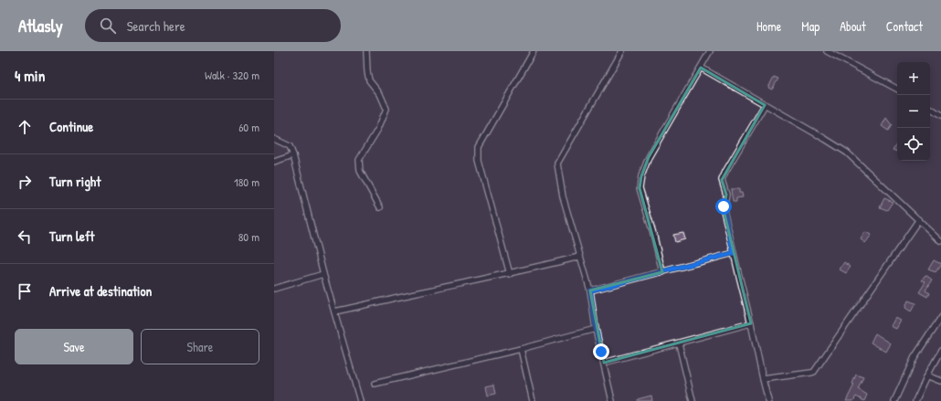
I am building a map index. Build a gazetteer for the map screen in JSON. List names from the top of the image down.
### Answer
{
  "page": {
    "header": "Atlasly",
    "search": "Search here",
    "nav": [
      "Home",
      "Map",
      "About",
      "Contact"
    ],
    "heading": ["4 min", "Walk · 320 m"],
    "map_buttons": ["+", "−"],
    "list": [
      ["Continue", "60 m"],
      ["Turn right", "180 m"],
      ["Turn left", "80 m"],
      "Arrive at destination"
    ],
    "buttons": ["Save", "Share"]
  }
}
